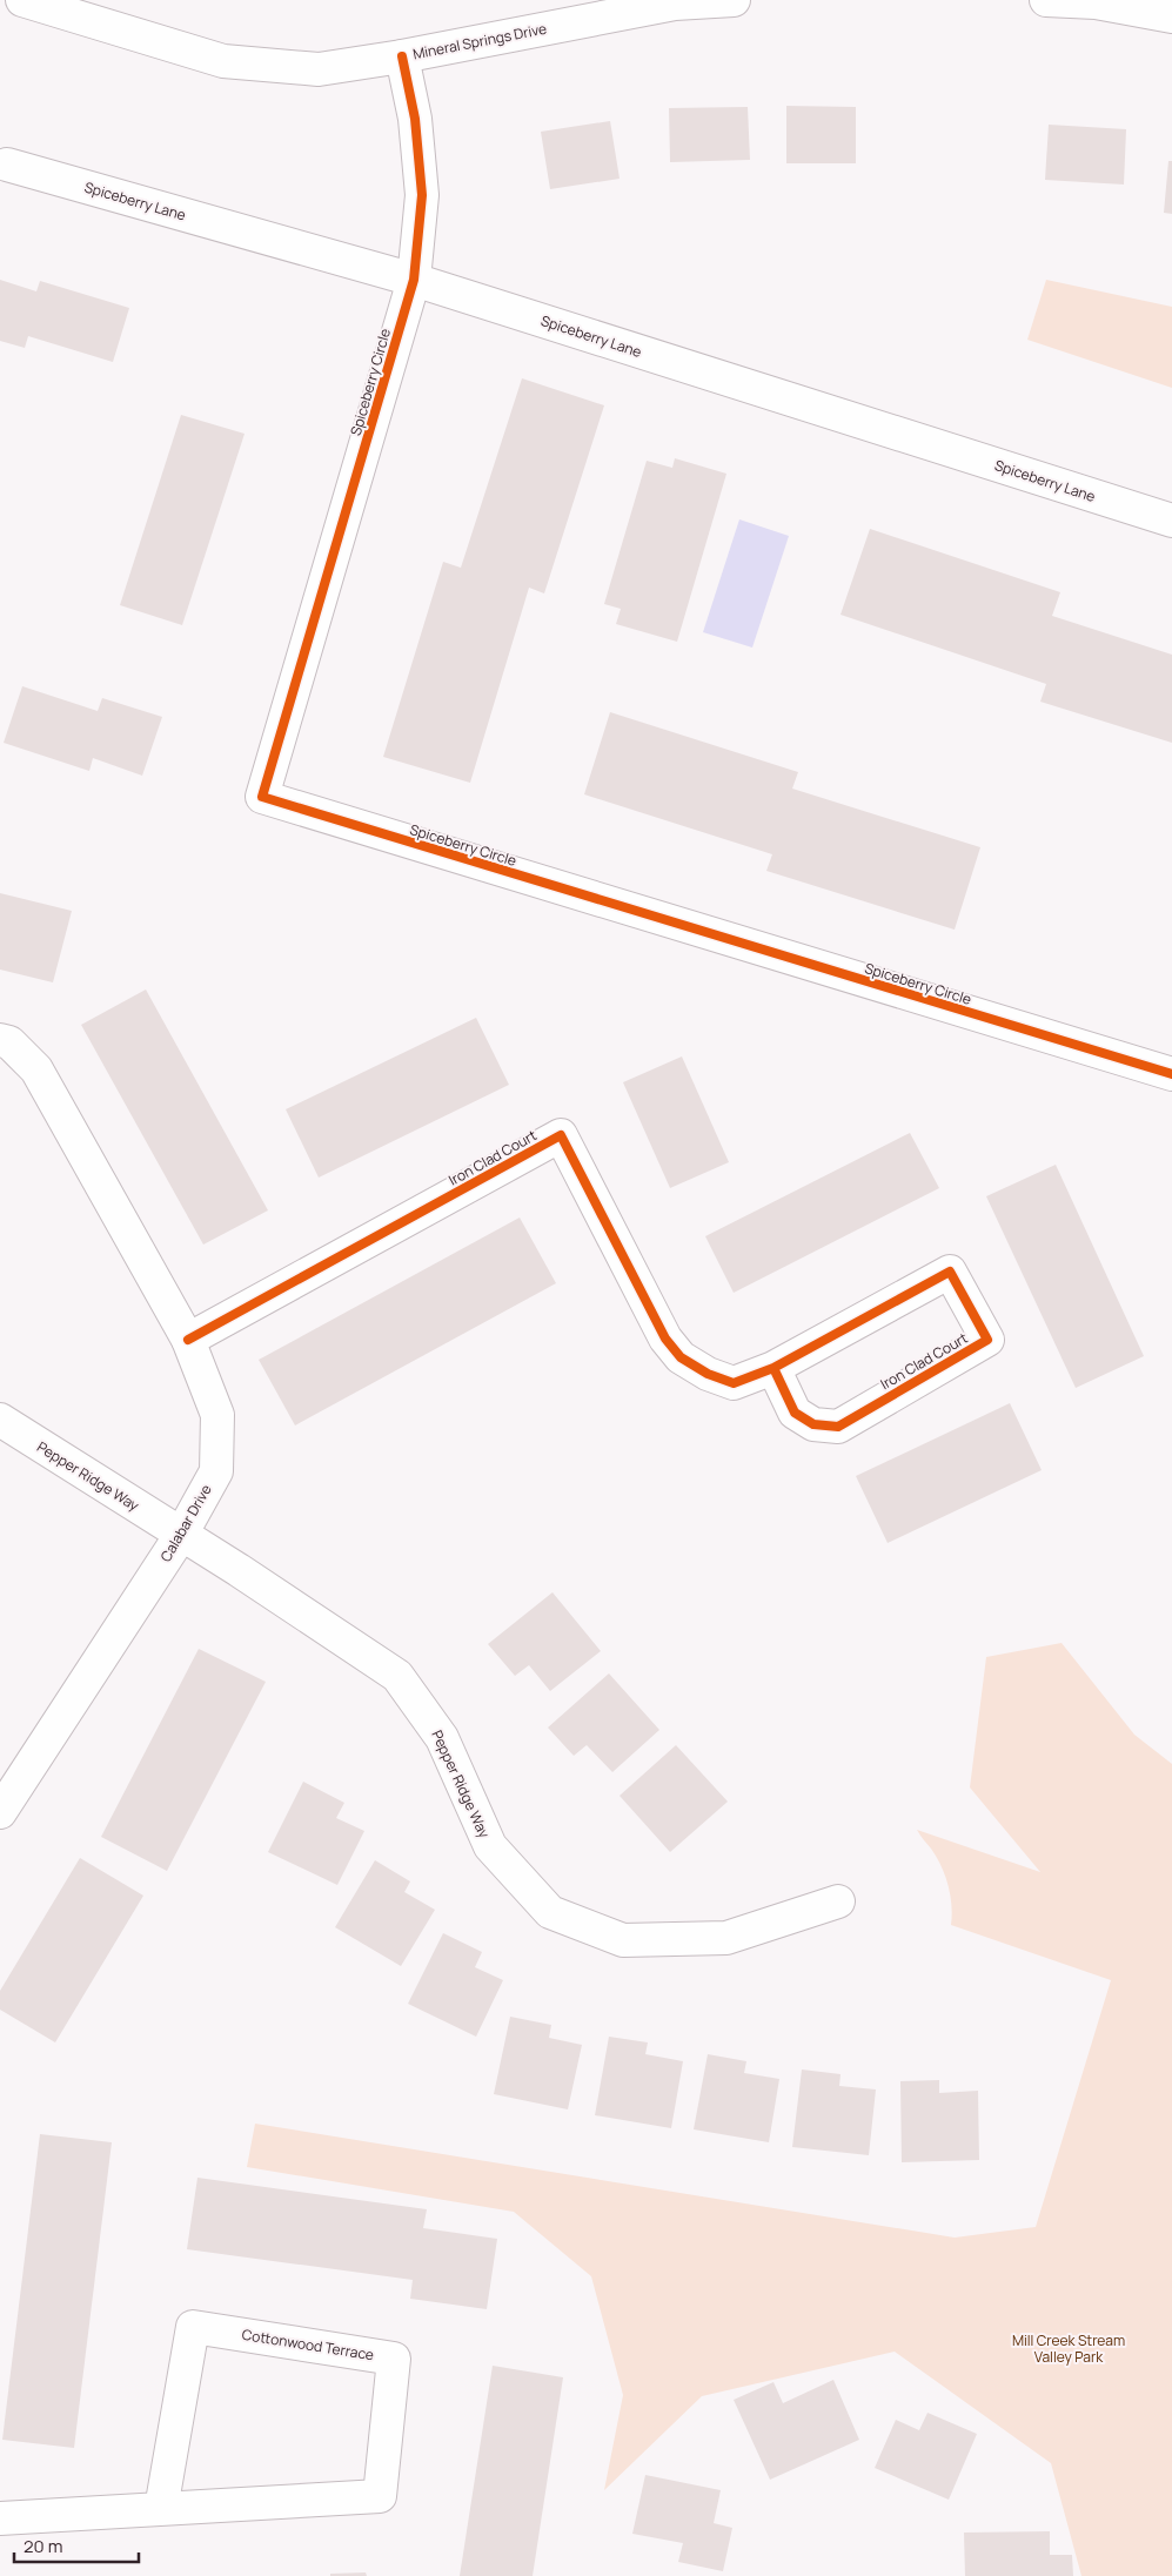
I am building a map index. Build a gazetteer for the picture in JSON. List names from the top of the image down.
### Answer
{
  "streets": {
    "street": [
      "Mineral Springs Drive",
      "Spiceberry Lane",
      "Spiceberry Circle",
      "Iron Clad Court",
      "Pepper Ridge Way",
      "Calabar Drive",
      "Cottonwood Terrace"
    ]
  },
  "crossings": [
    ["Spiceberry Lane", "Spiceberry Circle"],
    ["Iron Clad Court", "Calabar Drive"],
    ["Pepper Ridge Way", "Calabar Drive"]
  ],
  "parks": ["Mill Creek Stream Valley Park"],
  "scale_bar": "20 m"
}
